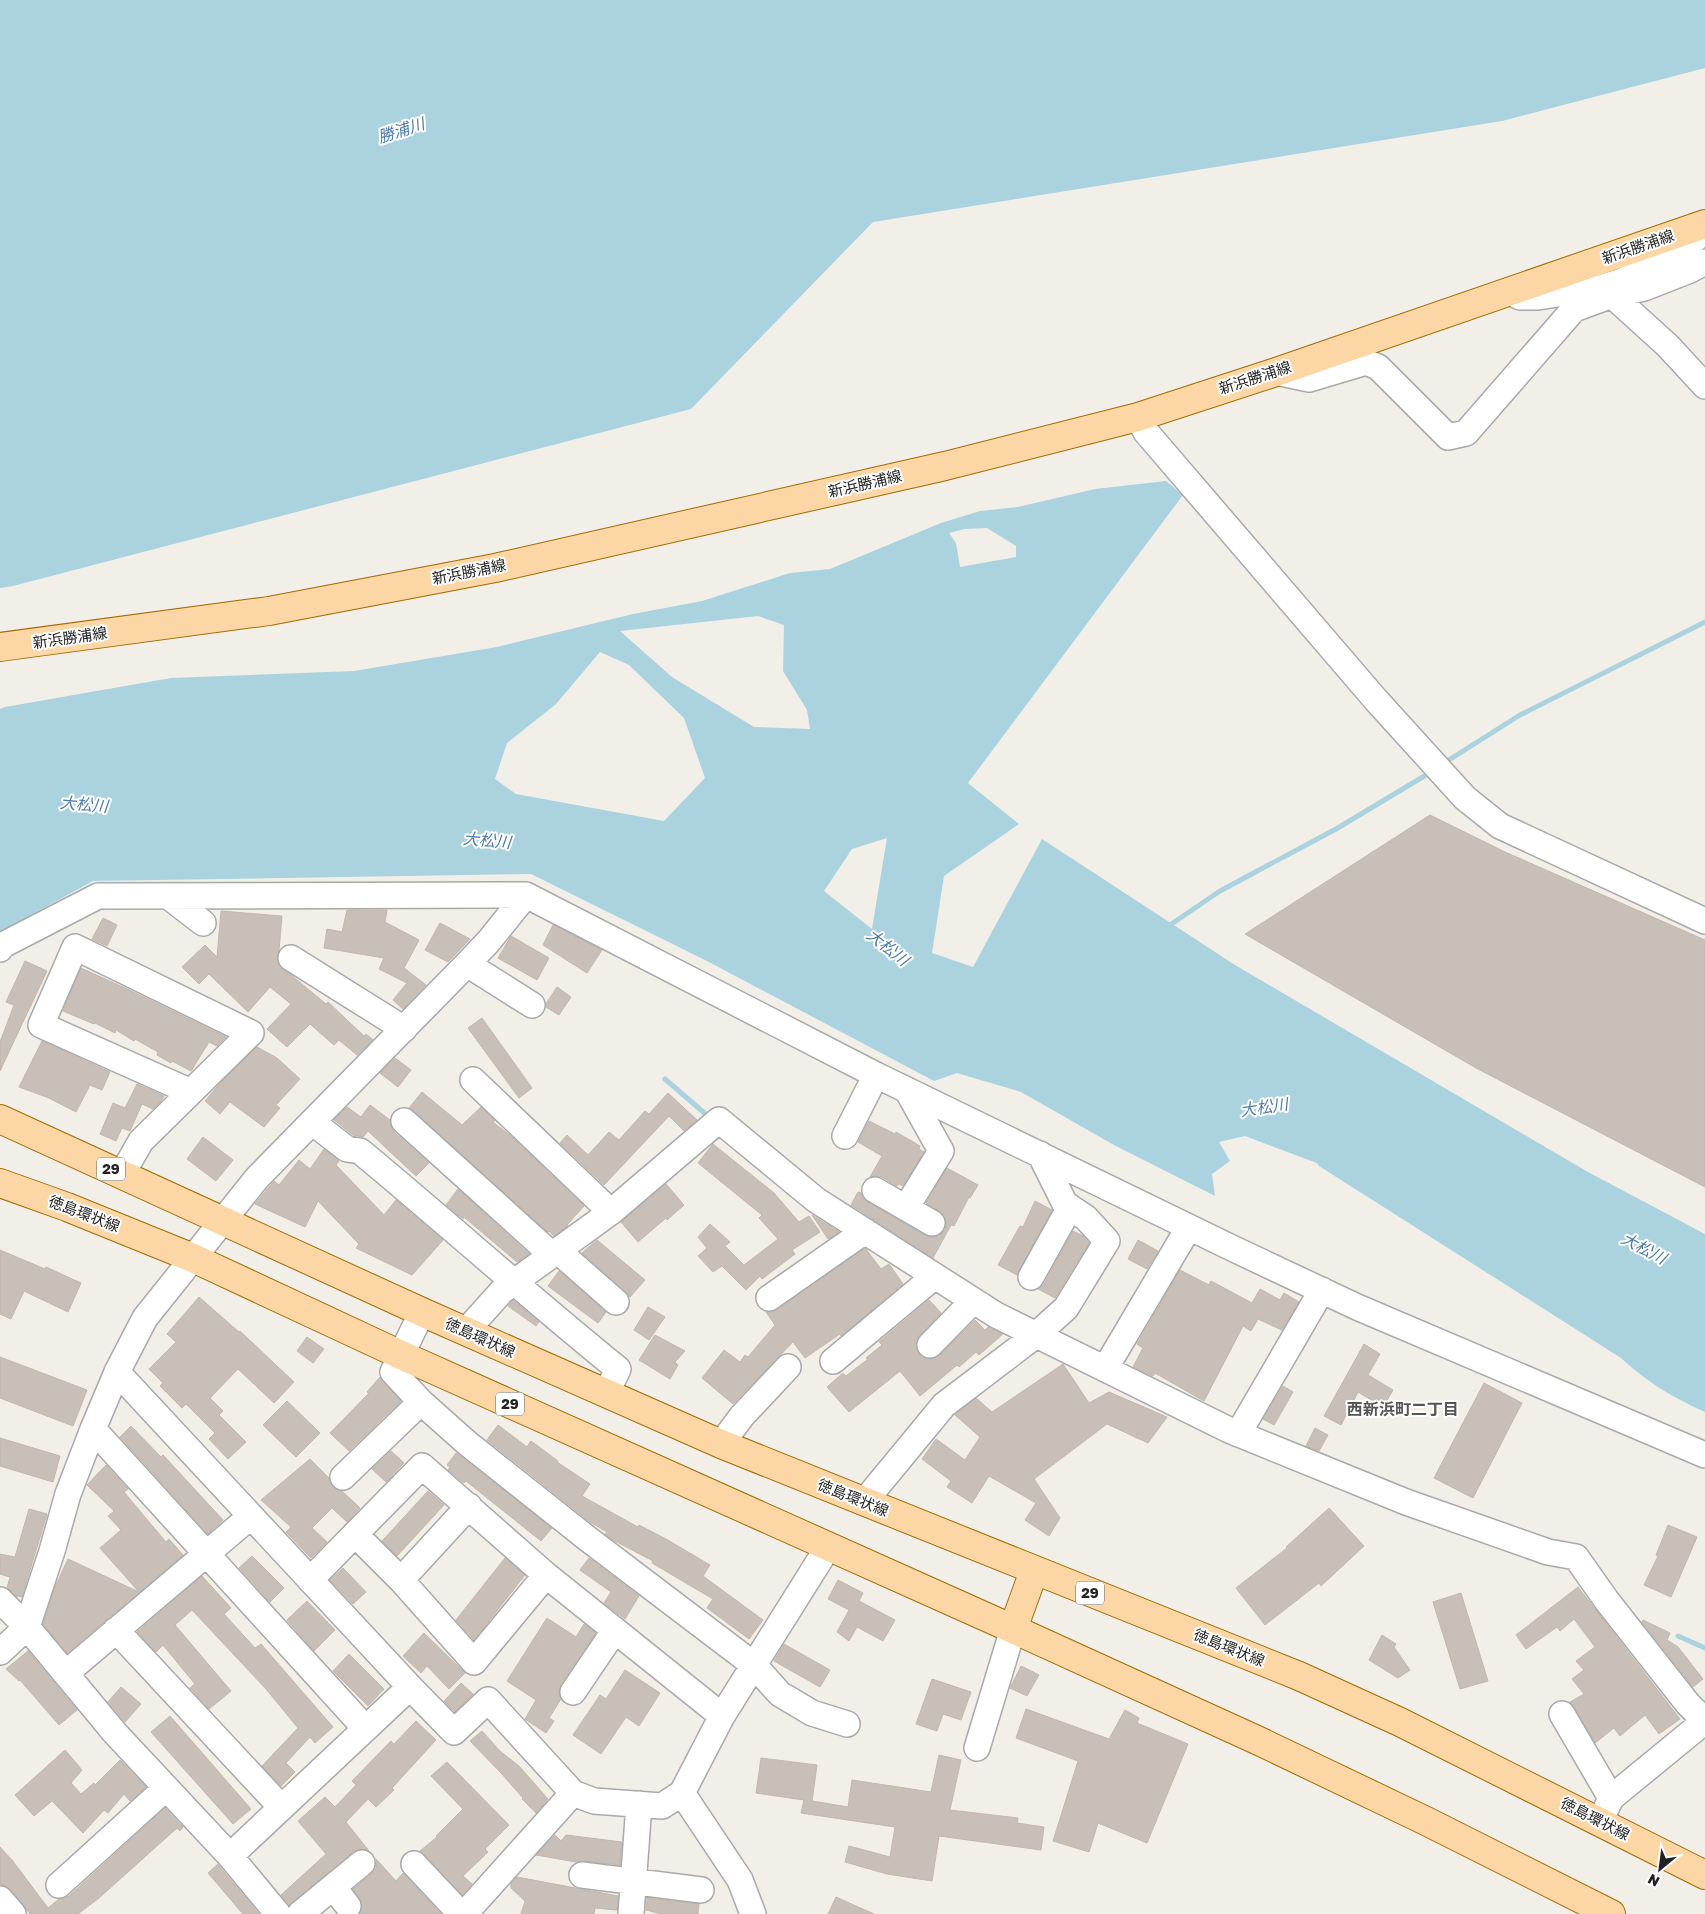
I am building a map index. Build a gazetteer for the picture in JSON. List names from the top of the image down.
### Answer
{
  "streets": {
    "main road": ["新浜勝浦線", "29", "徳島環状線"]
  },
  "districts": ["西新浜町二丁目"],
  "water": ["勝浦川", "大松川"],
  "north": "bottom left"
}
